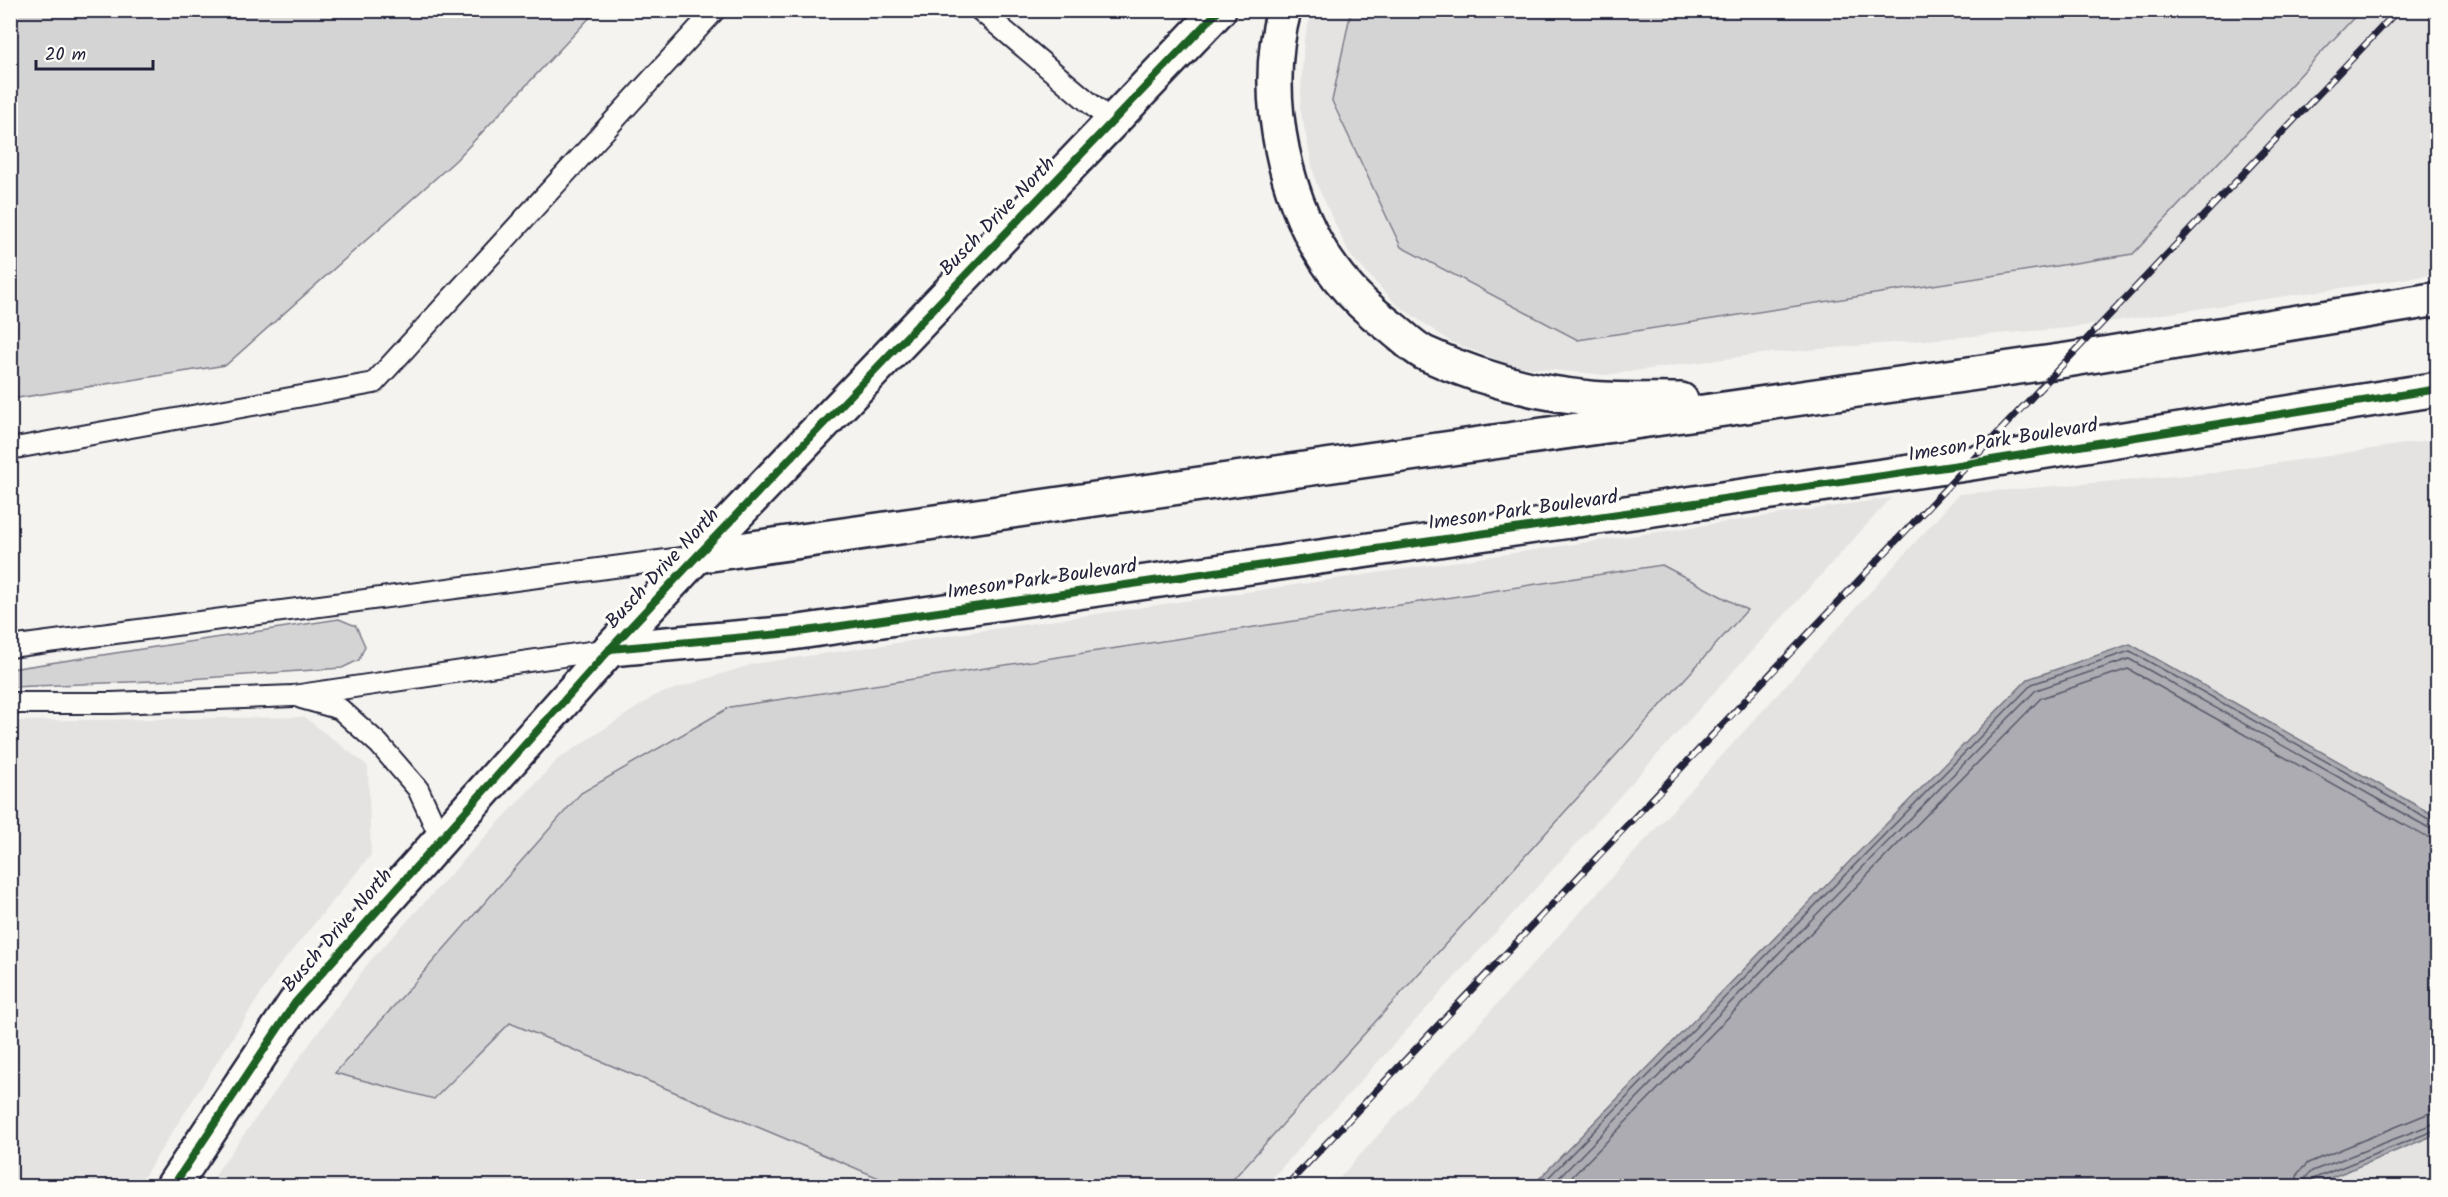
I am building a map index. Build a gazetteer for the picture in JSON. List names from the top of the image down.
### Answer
{
  "streets": {
    "street": ["Busch Drive North", "Imeson Park Boulevard"]
  },
  "crossings": [
    ["Busch Drive North", "Imeson Park Boulevard"]
  ],
  "scale_bar": "20 m"
}
